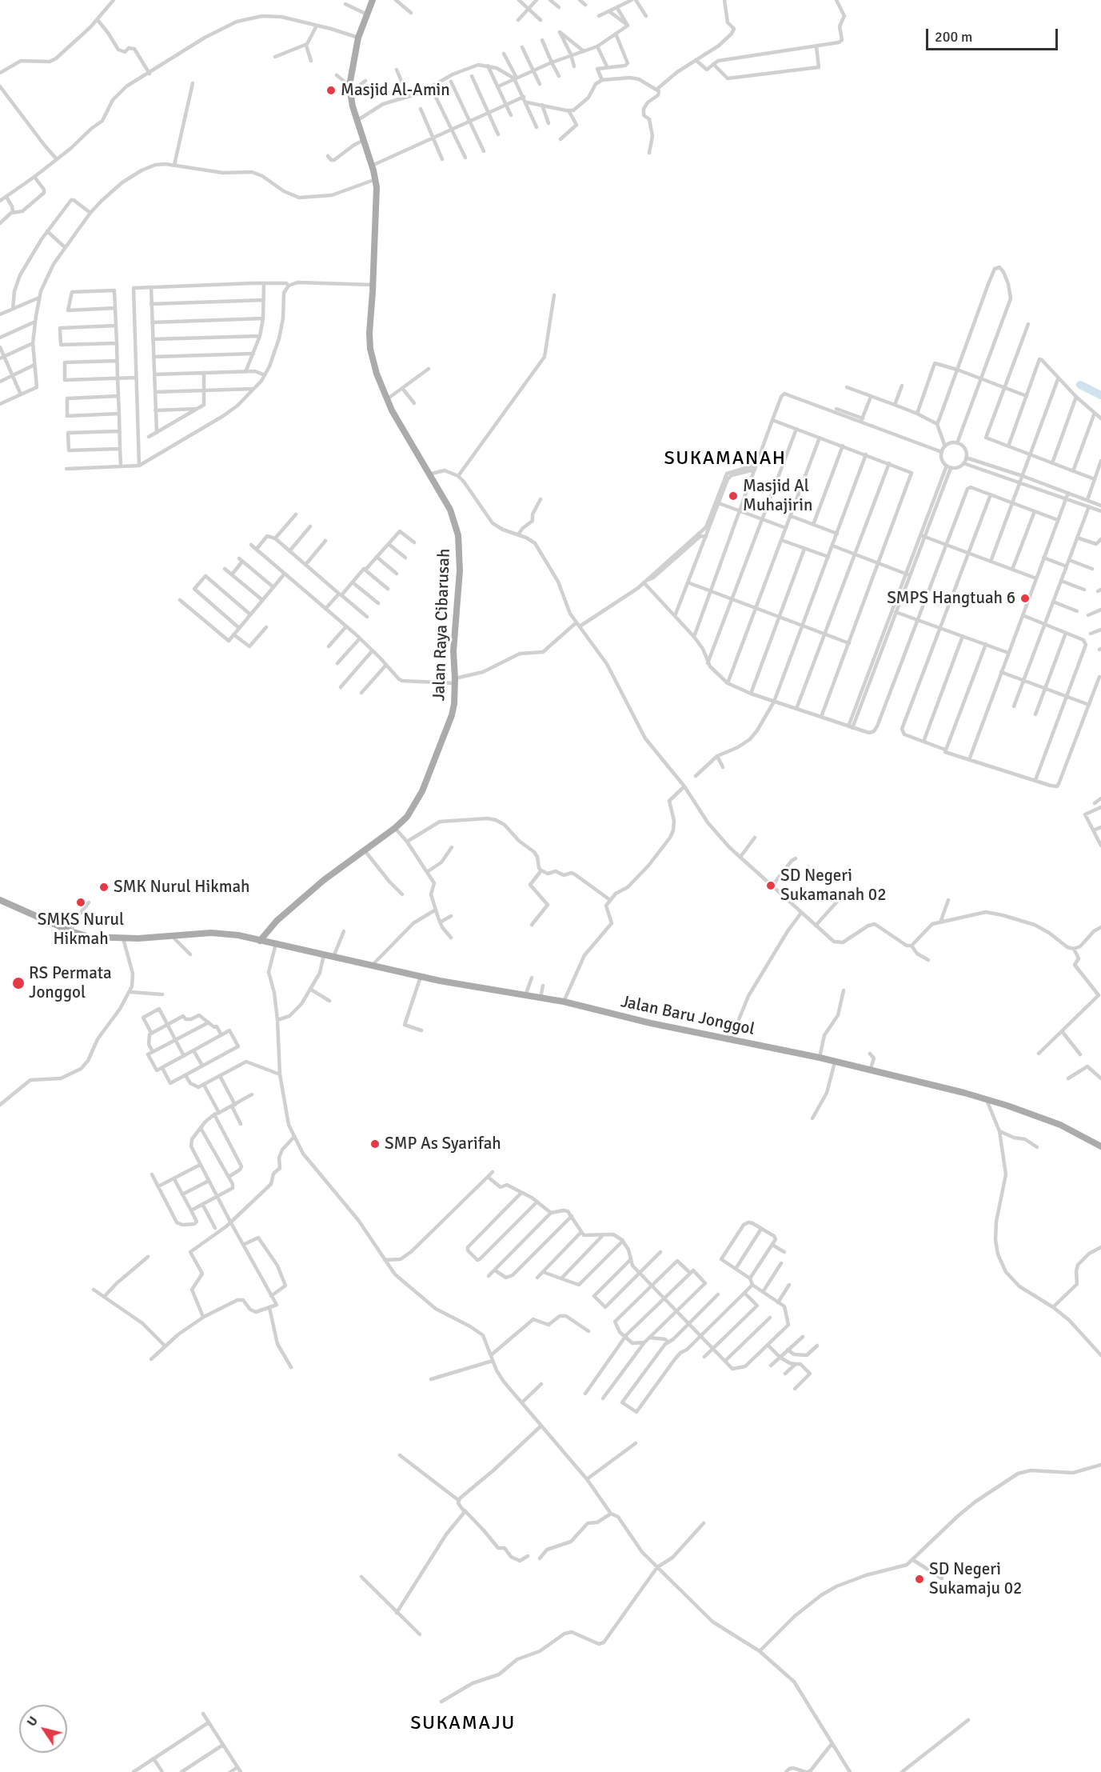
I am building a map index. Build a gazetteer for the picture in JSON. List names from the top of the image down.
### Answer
{
  "streets": {
    "main road": ["Jalan Raya Cibarusah", "Jalan Baru Jonggol"]
  },
  "crossings": [
    ["Jalan Raya Cibarusah", "Jalan Baru Jonggol"]
  ],
  "districts": ["SUKAMANAH", "SUKAMAJU"],
  "places": [
    "Masjid Al-Amin",
    "Masjid Al Muhajirin",
    "SMPS Hangtuah 6",
    "SD Negeri Sukamanah 02",
    "SMK Nurul Hikmah",
    "SMKS Nurul Hikmah",
    "RS Permata Jonggol",
    "SMP As Syarifah",
    "SD Negeri Sukamaju 02"
  ],
  "scale_bar": "200 m",
  "north": "top left"
}
